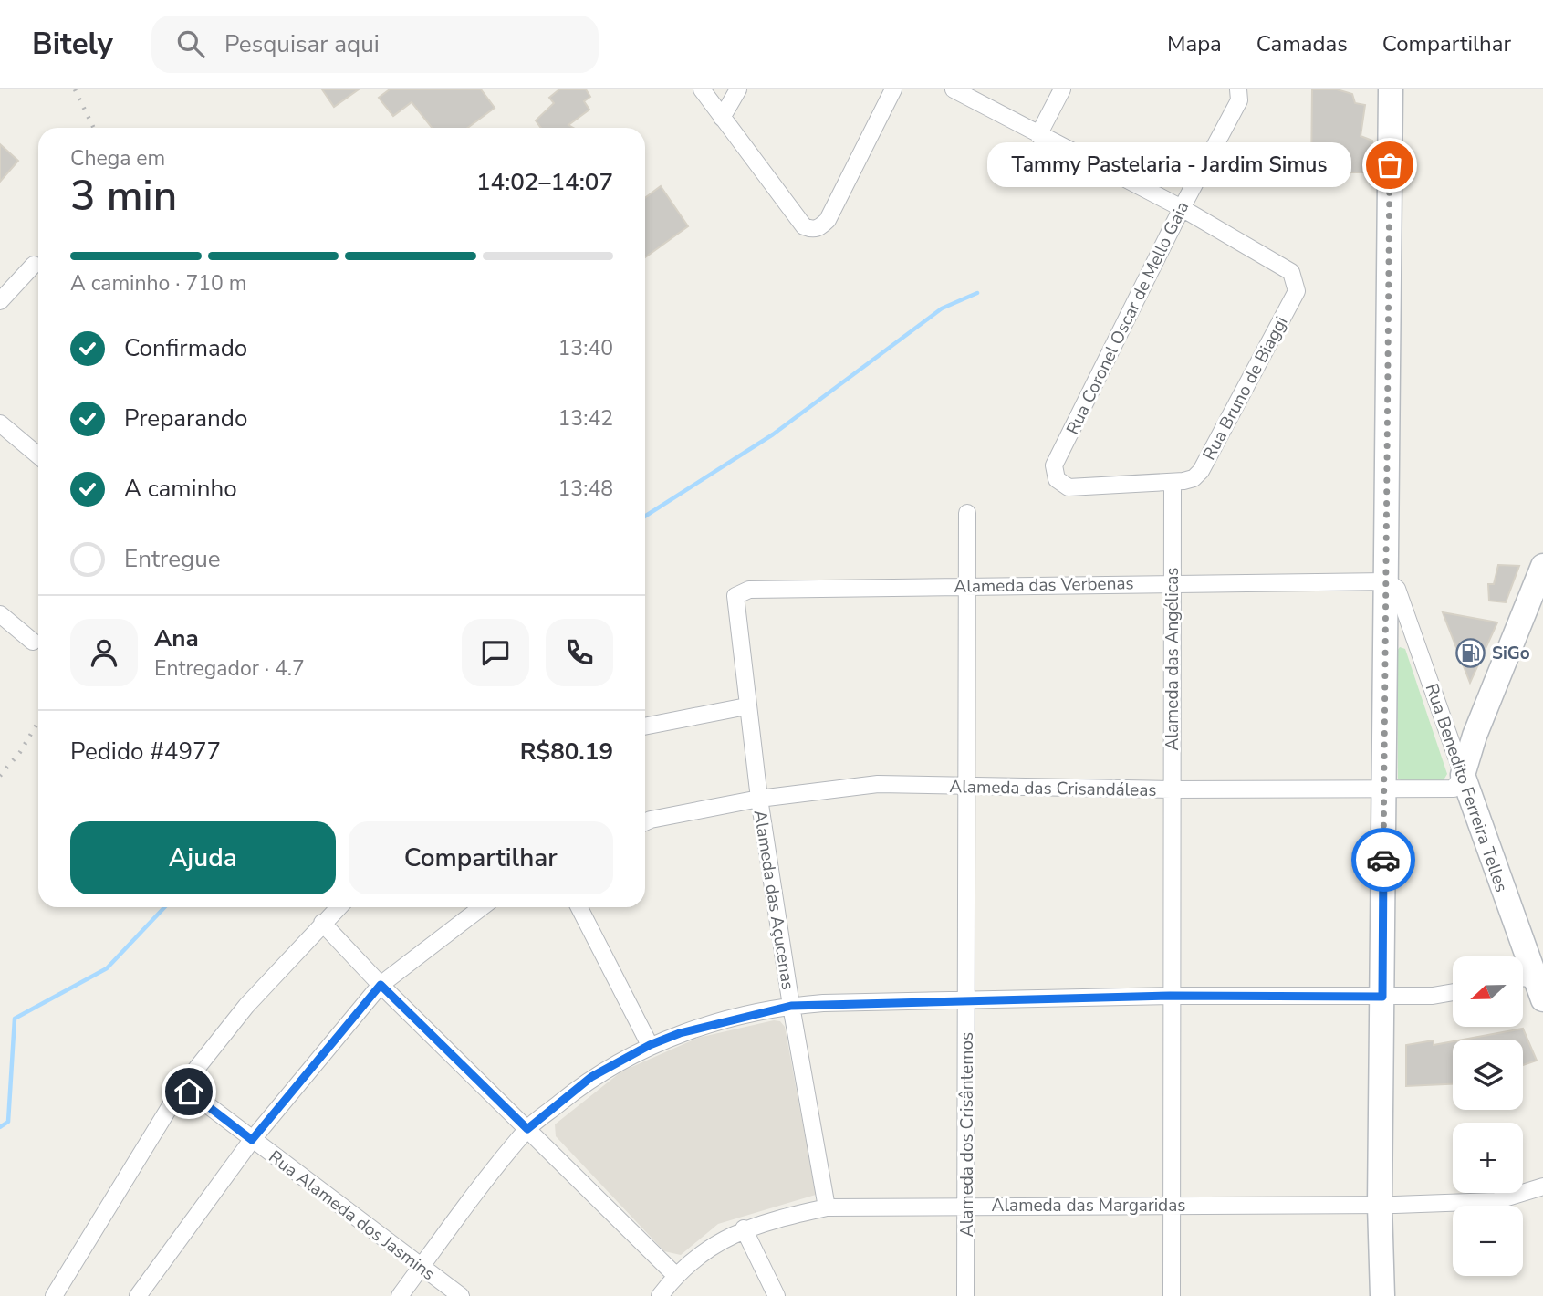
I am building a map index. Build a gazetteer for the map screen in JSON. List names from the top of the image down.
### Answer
{
  "streets": {
    "main road": ["Rua Benedito Ferreira Telles"],
    "street": [
      "Rua Coronel Oscar de Mello Gaia",
      "Rua Bruno de Biaggi",
      "Alameda das Verbenas",
      "Alameda das Angélicas",
      "Alameda das Crisandáleas",
      "Alameda das Açucenas",
      "Alameda dos Crisântemos",
      "Alameda das Margaridas",
      "Rua Alameda dos Jasmins"
    ]
  },
  "crossings": [
    ["Rua Coronel Oscar de Mello Gaia", "Rua Bruno de Biaggi"],
    ["Rua Bruno de Biaggi", "Alameda das Angélicas"],
    ["Alameda das Verbenas", "Alameda das Angélicas"],
    ["Alameda das Verbenas", "Rua Benedito Ferreira Telles"],
    ["Alameda das Verbenas", "Alameda das Açucenas"],
    ["Alameda das Verbenas", "Alameda dos Crisântemos"],
    ["Alameda das Angélicas", "Alameda das Crisandáleas"],
    ["Alameda das Angélicas", "Alameda das Margaridas"],
    ["Alameda das Crisandáleas", "Rua Benedito Ferreira Telles"],
    ["Alameda das Crisandáleas", "Alameda das Açucenas"],
    ["Alameda das Crisandáleas", "Alameda dos Crisântemos"],
    ["Alameda das Açucenas", "Alameda das Margaridas"],
    ["Alameda dos Crisântemos", "Alameda das Margaridas"]
  ],
  "places": {
    "other": ["Tammy Pastelaria - Jardim Simus"],
    "fuel station": ["SiGo"]
  },
  "north": "left",
  "page": {
    "header": "Bitely",
    "search": "Pesquisar aqui",
    "nav": ["Mapa", "Camadas", "Compartilhar"],
    "heading": ["3 min", "Chega em", "14:02–14:07"],
    "panel": [
      "Ana",
      "Entregador · 4.7",
      "Pedido #4977",
      "R$80.19"
    ],
    "bubble": "Tammy Pastelaria - Jardim Simus",
    "bar": "A caminho · 710 m",
    "list": [
      ["Confirmado", "13:40"],
      ["Preparando", "13:42"],
      ["A caminho", "13:48"],
      "Entregue"
    ],
    "buttons": ["Ajuda", "Compartilhar"],
    "map_buttons": ["+", "−"]
  }
}
